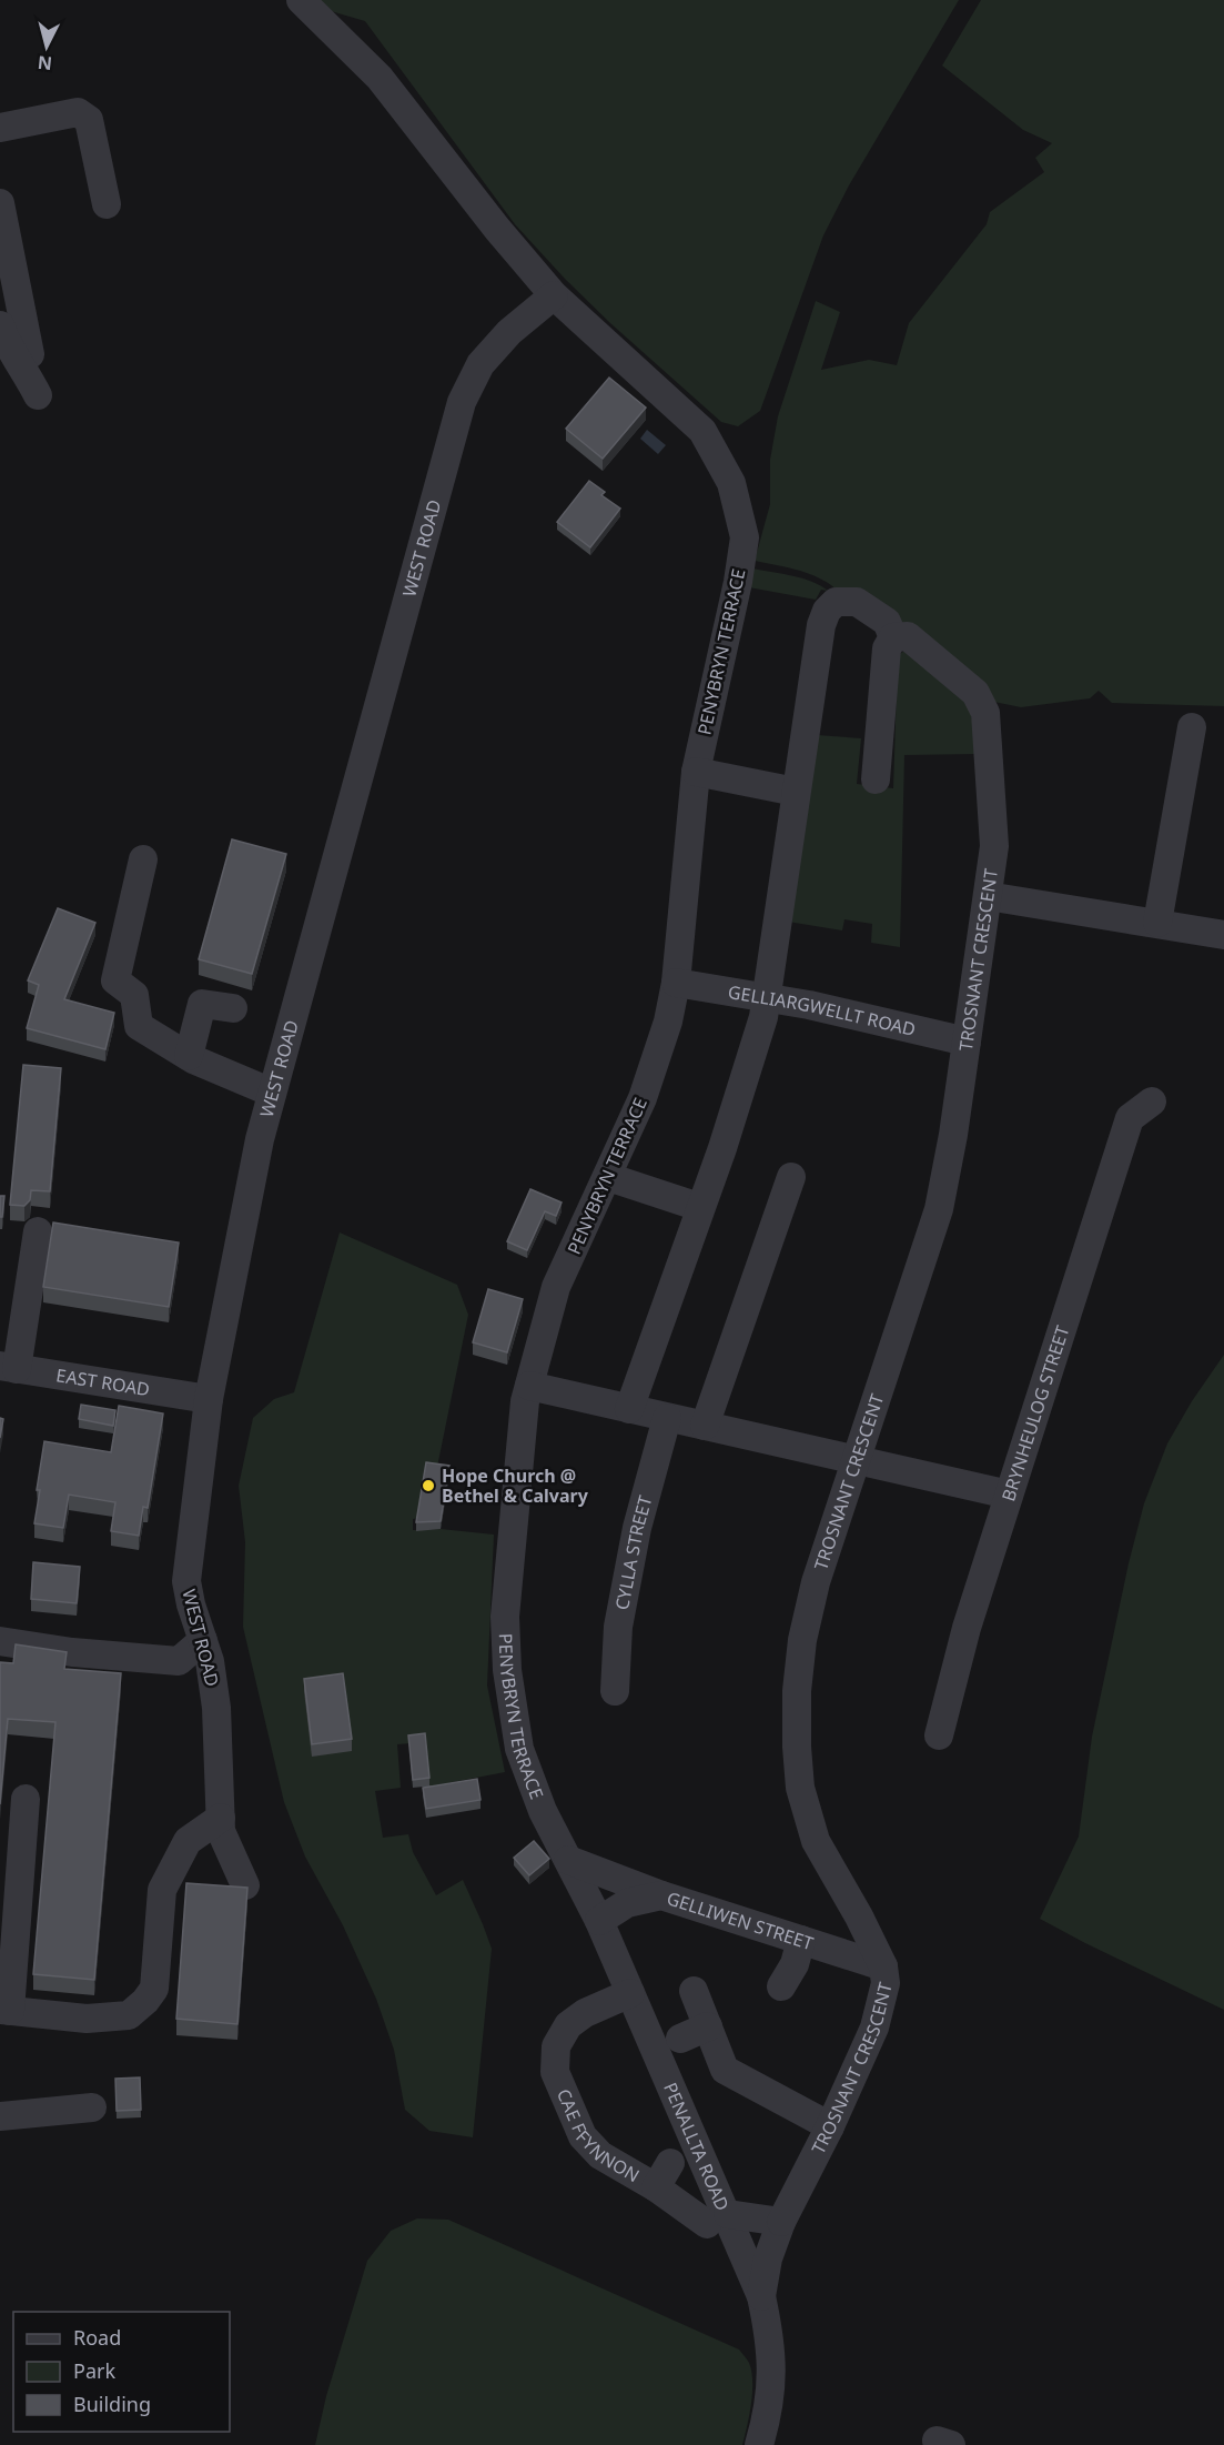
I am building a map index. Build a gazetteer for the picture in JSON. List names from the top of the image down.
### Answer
{
  "streets": {
    "street": [
      "WEST ROAD",
      "PENYBRYN TERRACE",
      "TROSNANT CRESCENT",
      "GELLIARGWELLT ROAD",
      "EAST ROAD",
      "BRYNHEULOG STREET",
      "CYLLA STREET",
      "GELLIWEN STREET",
      "CAE FFYNNON",
      "PENALLTA ROAD"
    ]
  },
  "crossings": [
    ["WEST ROAD", "PENYBRYN TERRACE"],
    ["WEST ROAD", "EAST ROAD"],
    ["PENYBRYN TERRACE", "GELLIARGWELLT ROAD"],
    ["PENYBRYN TERRACE", "PENALLTA ROAD"],
    ["TROSNANT CRESCENT", "GELLIARGWELLT ROAD"],
    ["TROSNANT CRESCENT", "GELLIWEN STREET"],
    ["TROSNANT CRESCENT", "PENALLTA ROAD"],
    ["GELLIWEN STREET", "PENALLTA ROAD"],
    ["CAE FFYNNON", "PENALLTA ROAD"]
  ],
  "places": ["Hope Church @ Bethel & Calvary"],
  "legend": ["Road", "Park", "Building"],
  "north": "bottom"
}
